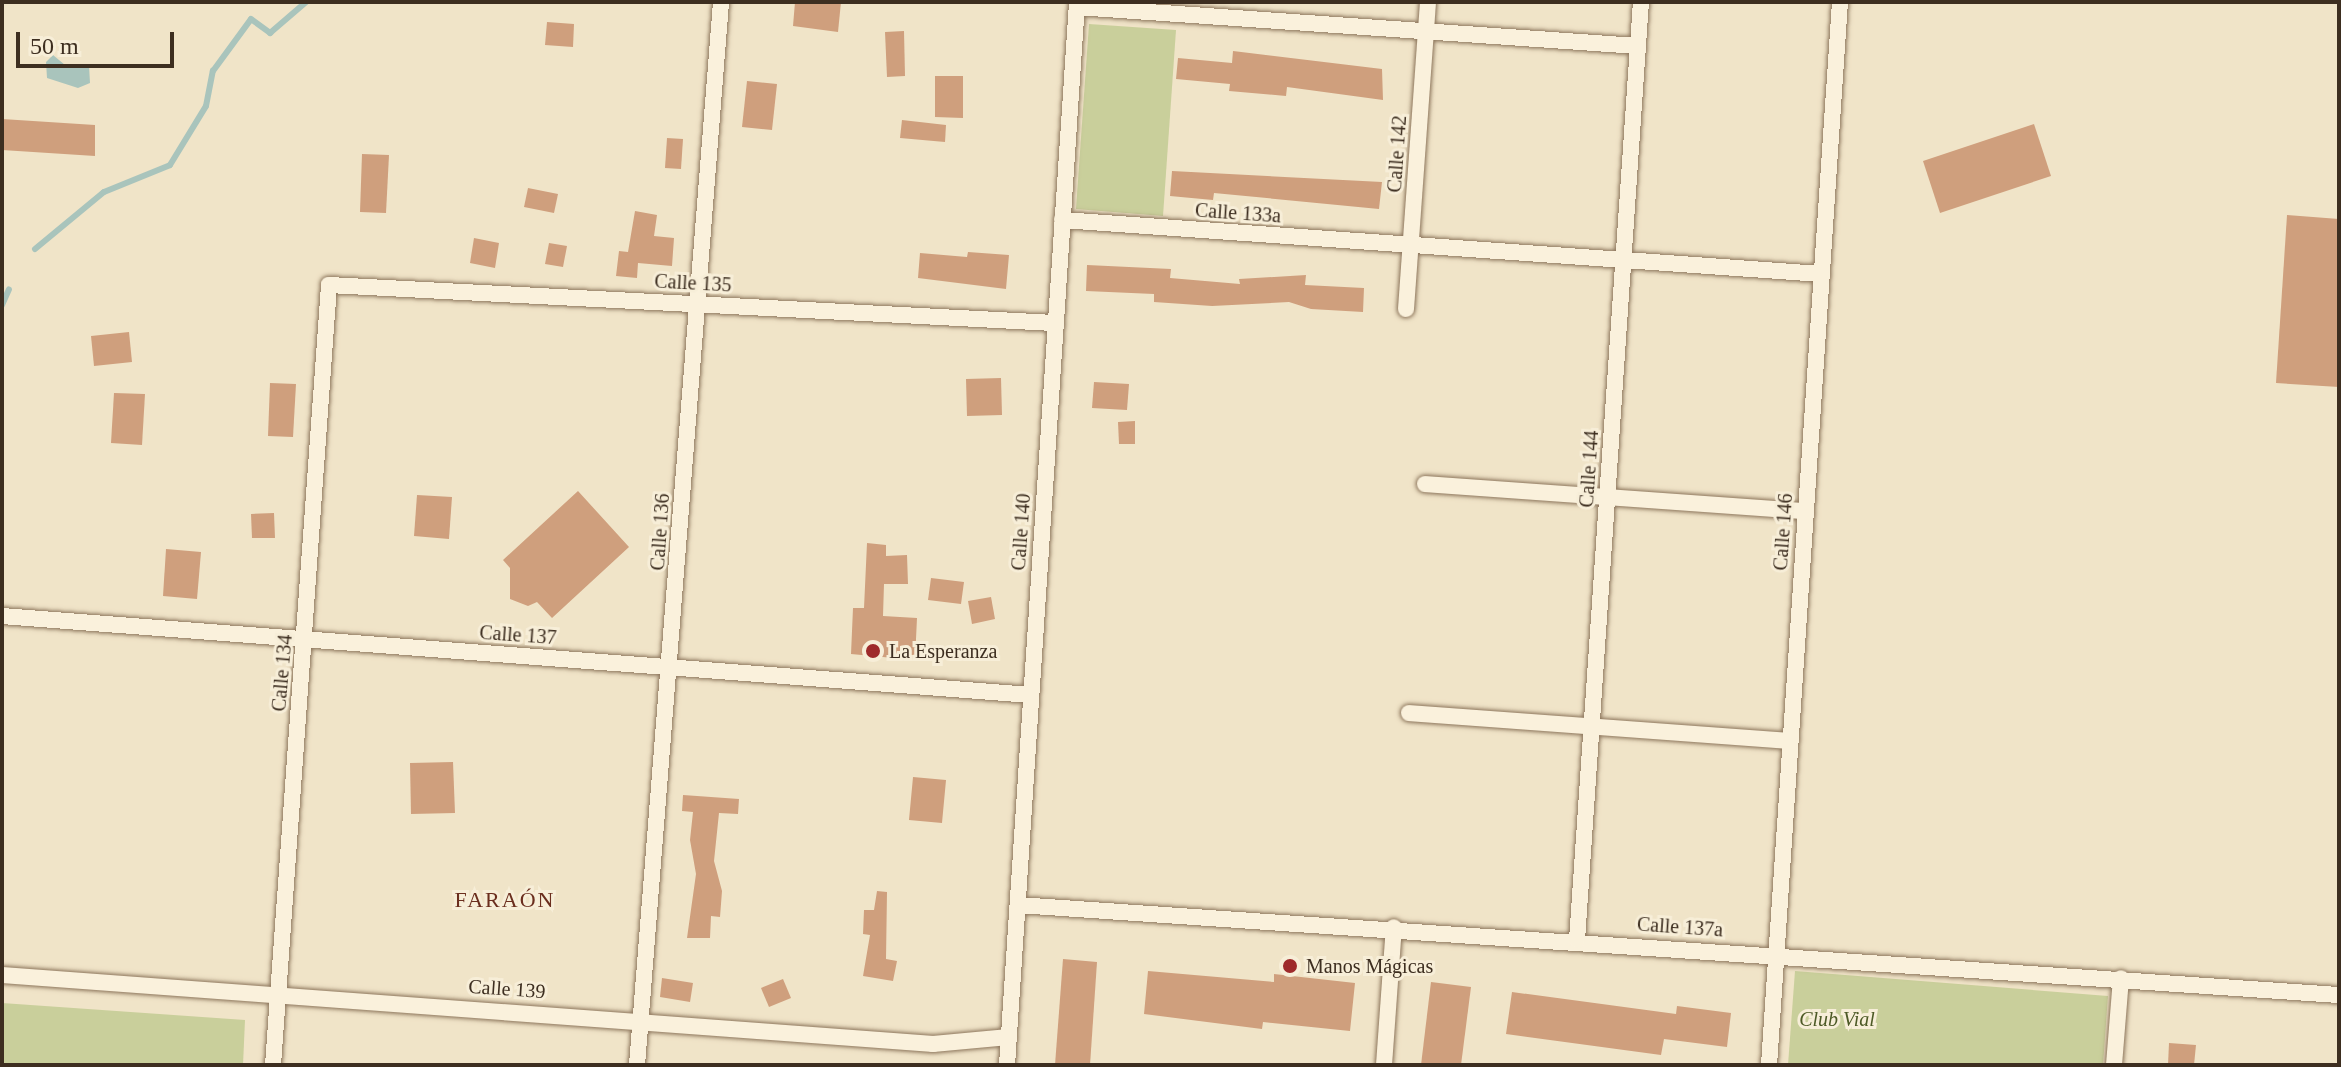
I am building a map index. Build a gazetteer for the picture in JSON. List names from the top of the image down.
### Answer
{
  "streets": {
    "street": [
      "Calle 142",
      "Calle 133a",
      "Calle 135",
      "Calle 144",
      "Calle 136",
      "Calle 140",
      "Calle 146",
      "Calle 137",
      "Calle 134",
      "Calle 137a",
      "Calle 139"
    ]
  },
  "crossings": [
    ["Calle 142", "Calle 133a"],
    ["Calle 133a", "Calle 144"],
    ["Calle 133a", "Calle 140"],
    ["Calle 133a", "Calle 146"],
    ["Calle 135", "Calle 136"],
    ["Calle 135", "Calle 140"],
    ["Calle 135", "Calle 134"],
    ["Calle 144", "Calle 137a"],
    ["Calle 136", "Calle 137"],
    ["Calle 136", "Calle 139"],
    ["Calle 140", "Calle 137"],
    ["Calle 140", "Calle 137a"],
    ["Calle 140", "Calle 139"],
    ["Calle 146", "Calle 137a"],
    ["Calle 137", "Calle 134"],
    ["Calle 134", "Calle 139"]
  ],
  "districts": ["FARAÓN"],
  "parks": ["Club Vial"],
  "places": ["La Esperanza", "Manos Mágicas"],
  "scale_bar": "50 m"
}
